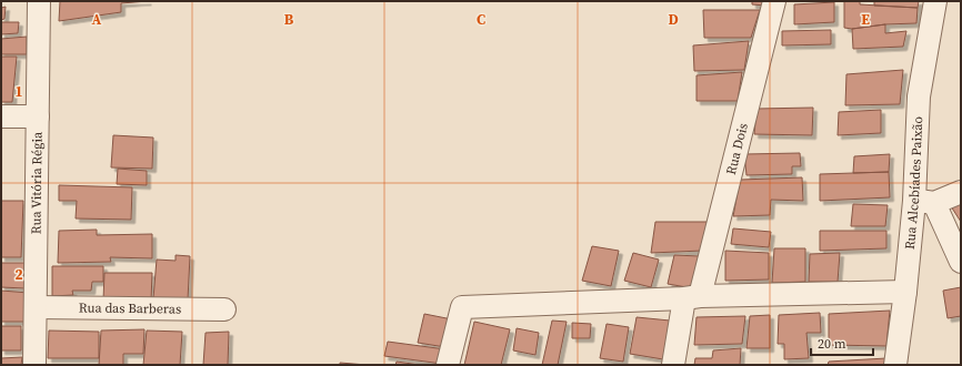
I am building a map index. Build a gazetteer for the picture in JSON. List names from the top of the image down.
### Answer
{
  "streets": {
    "street": [
      "Rua Dois",
      "Rua Vitória Régia",
      "Rua Alcebíades Paixão",
      "Rua das Barberas"
    ]
  },
  "crossings": [
    ["Rua Vitória Régia", "Rua das Barberas"]
  ],
  "scale_bar": "20 m",
  "grid": {
    "columns": [
      "A",
      "B",
      "C",
      "D",
      "E"
    ],
    "rows": ["1", "2"]
  }
}
